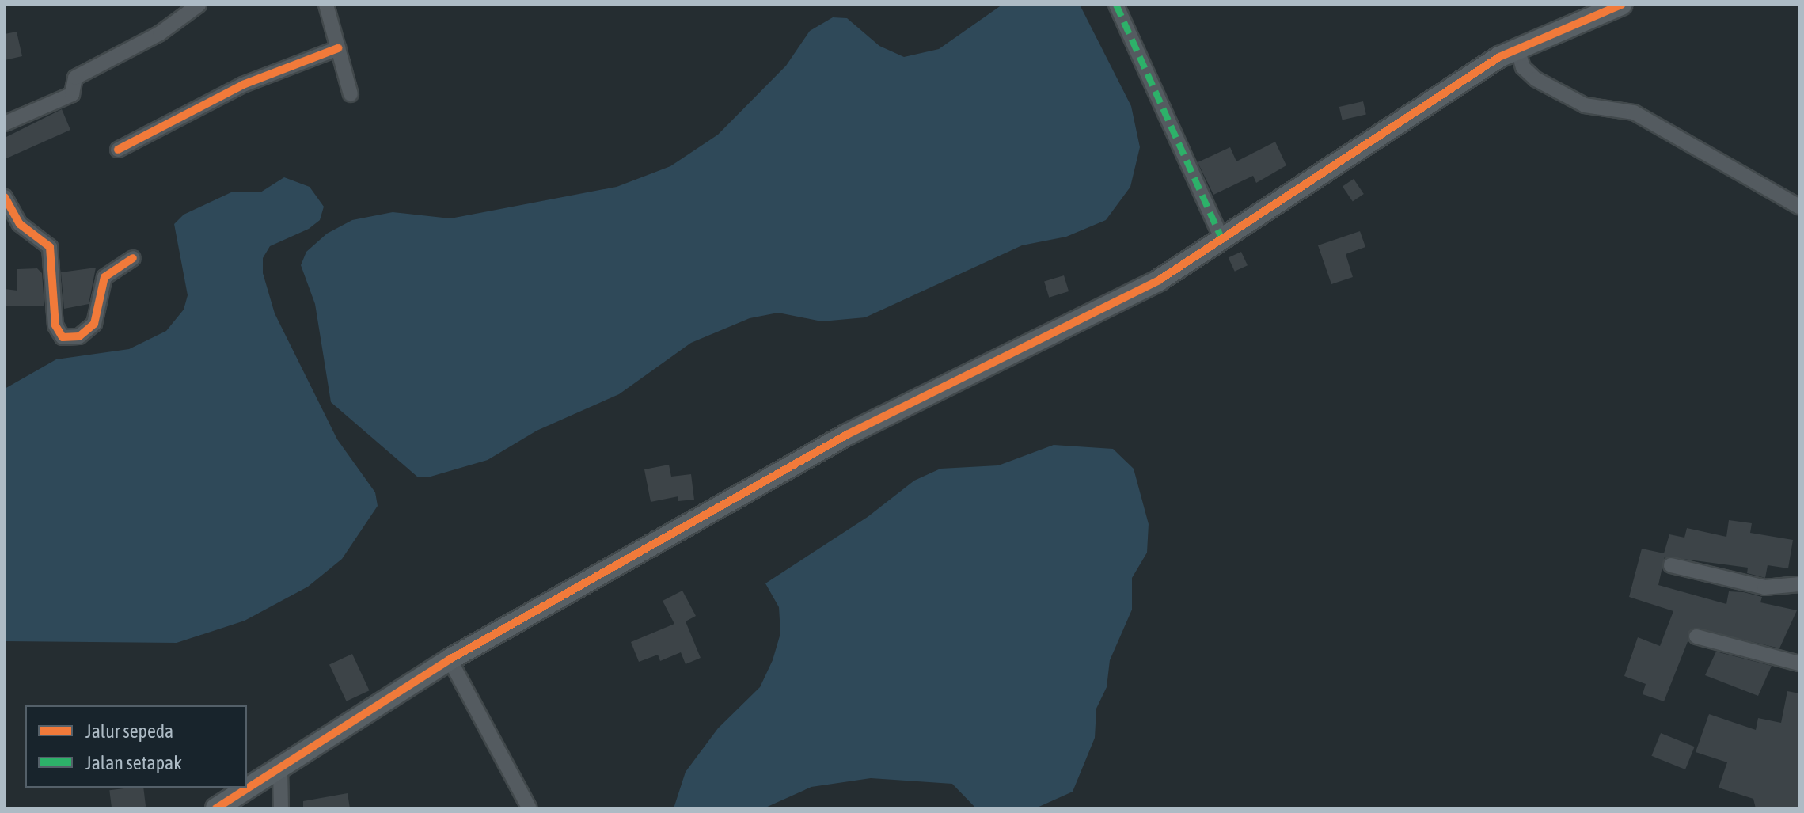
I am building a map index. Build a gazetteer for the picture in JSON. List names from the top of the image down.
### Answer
{
  "legend": ["Jalur sepeda", "Jalan setapak"]
}
